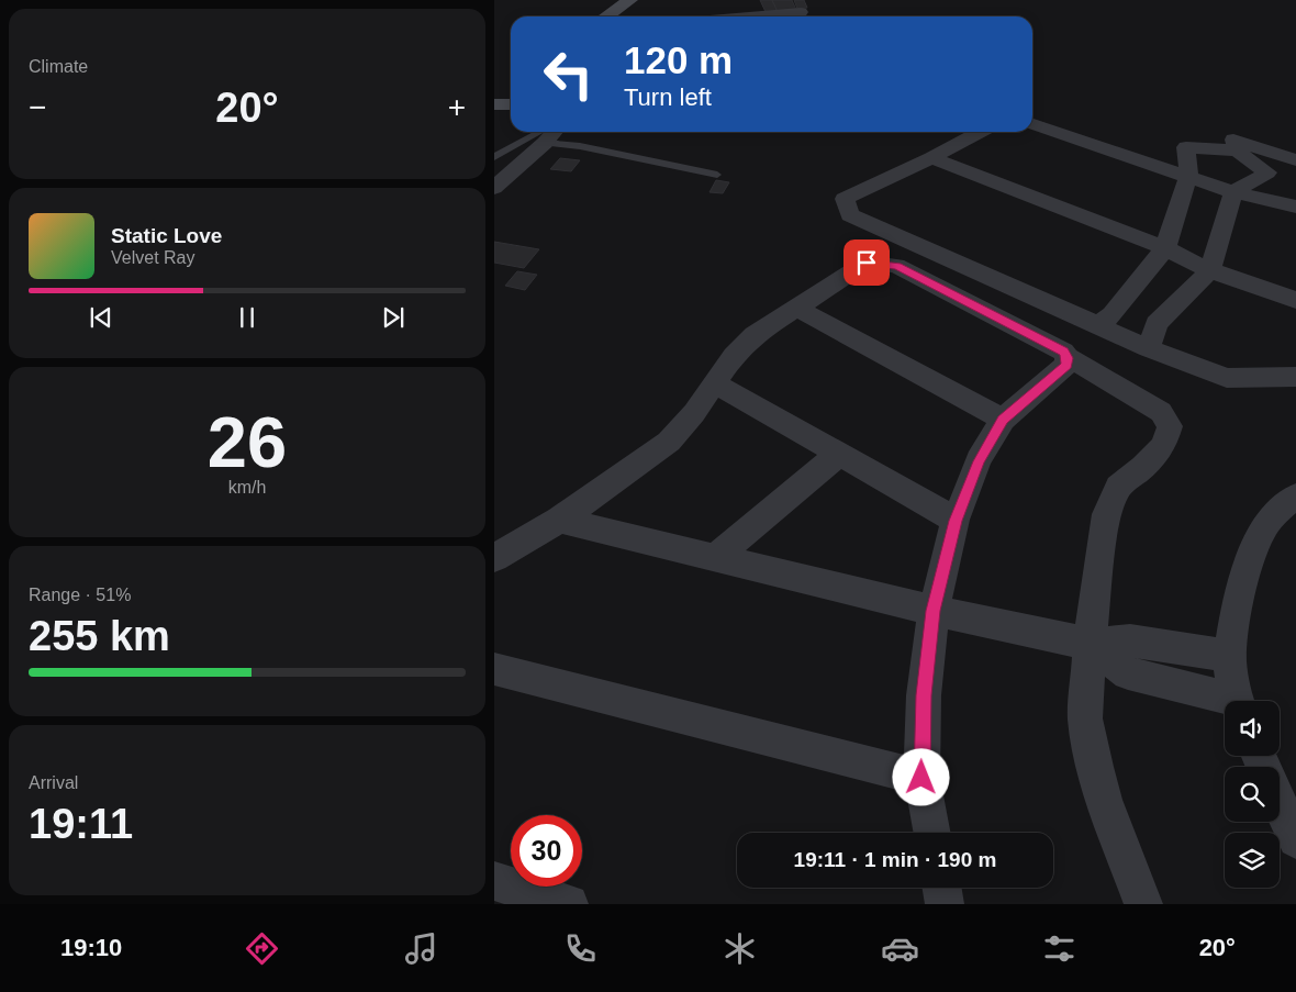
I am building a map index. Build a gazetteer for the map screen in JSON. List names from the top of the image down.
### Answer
{
  "page": {
    "tile": [
      "Climate",
      ["26", "km/h"],
      ["Range · 51%", "255 km"],
      ["Arrival", "19:11"]
    ],
    "turn": ["120 m", "Turn left"],
    "heat": ["−", "20°", "+"],
    "song": ["Static Love", "Velvet Ray"],
    "limit": "30",
    "trip": "19:11 · 1 min · 190 m",
    "tabs": ["19:10", "20°"]
  }
}
